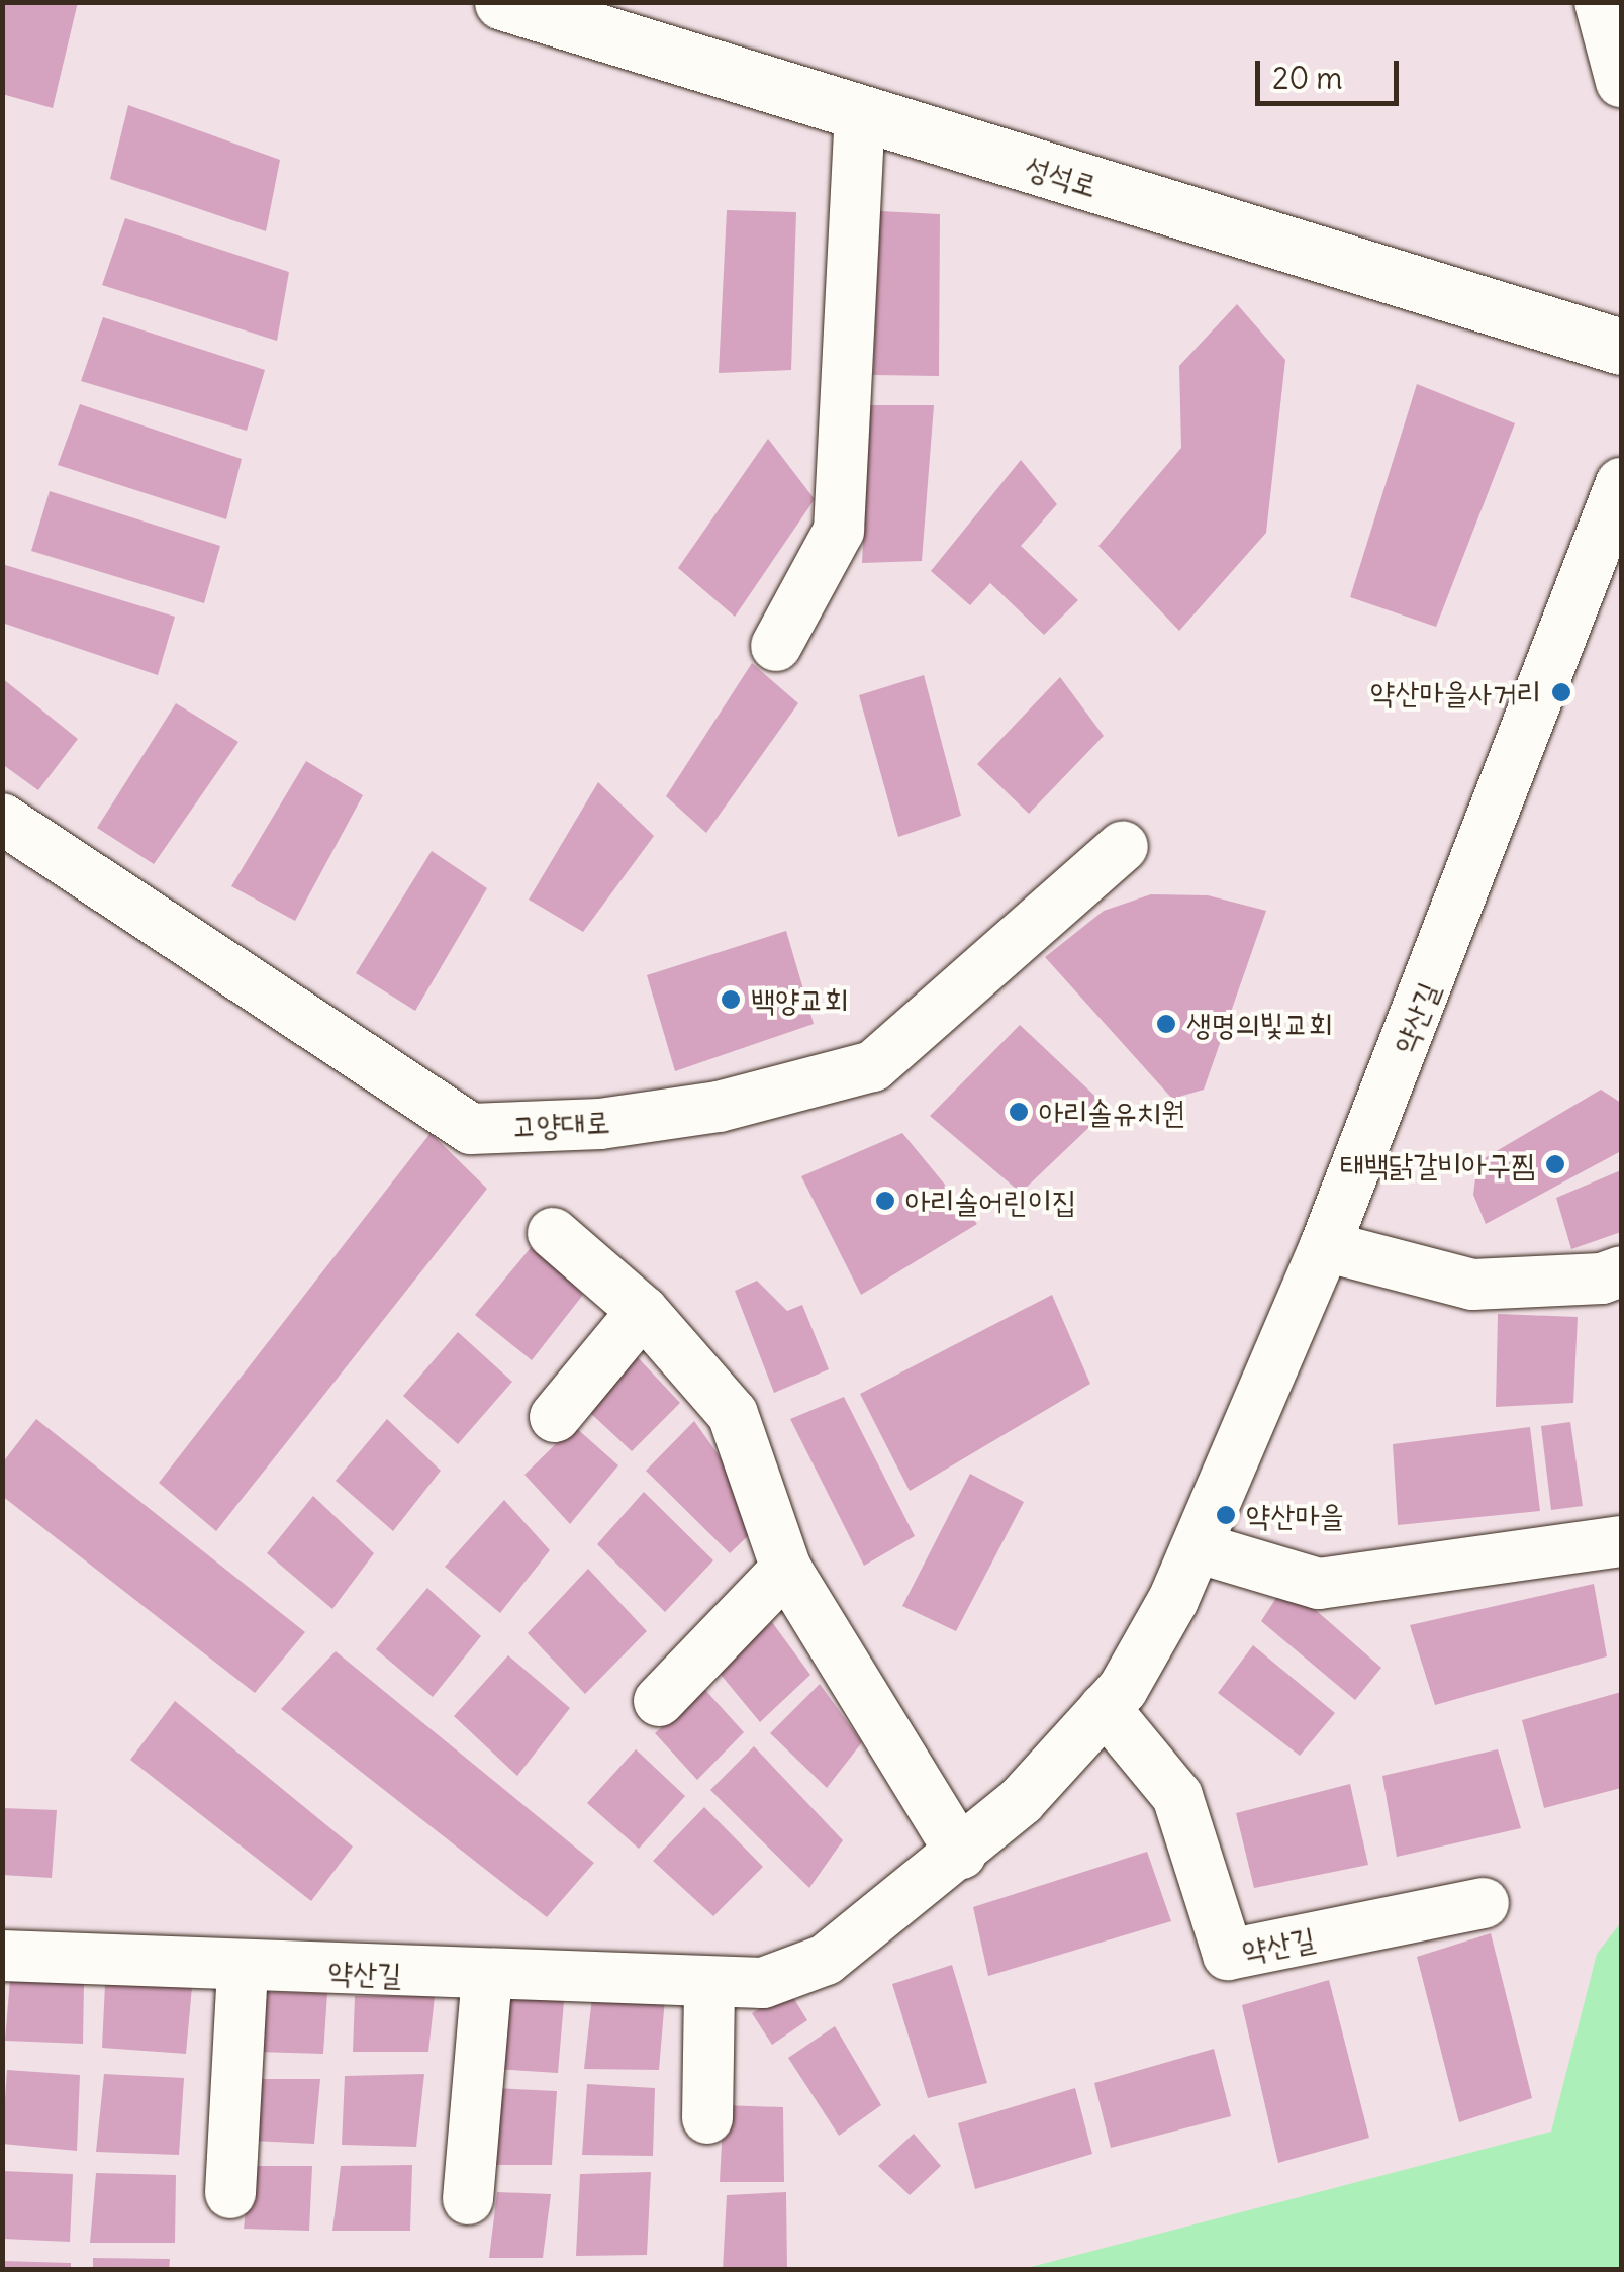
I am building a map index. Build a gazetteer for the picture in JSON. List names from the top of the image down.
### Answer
{
  "streets": {
    "street": ["성석로", "약산길", "고양대로"]
  },
  "places": [
    "약산마을사거리",
    "백양교회",
    "생명의빛교회",
    "아리솔유치원",
    "태백닭갈비아구찜",
    "아리솔어린이집",
    "약산마을"
  ],
  "scale_bar": "20 m"
}
